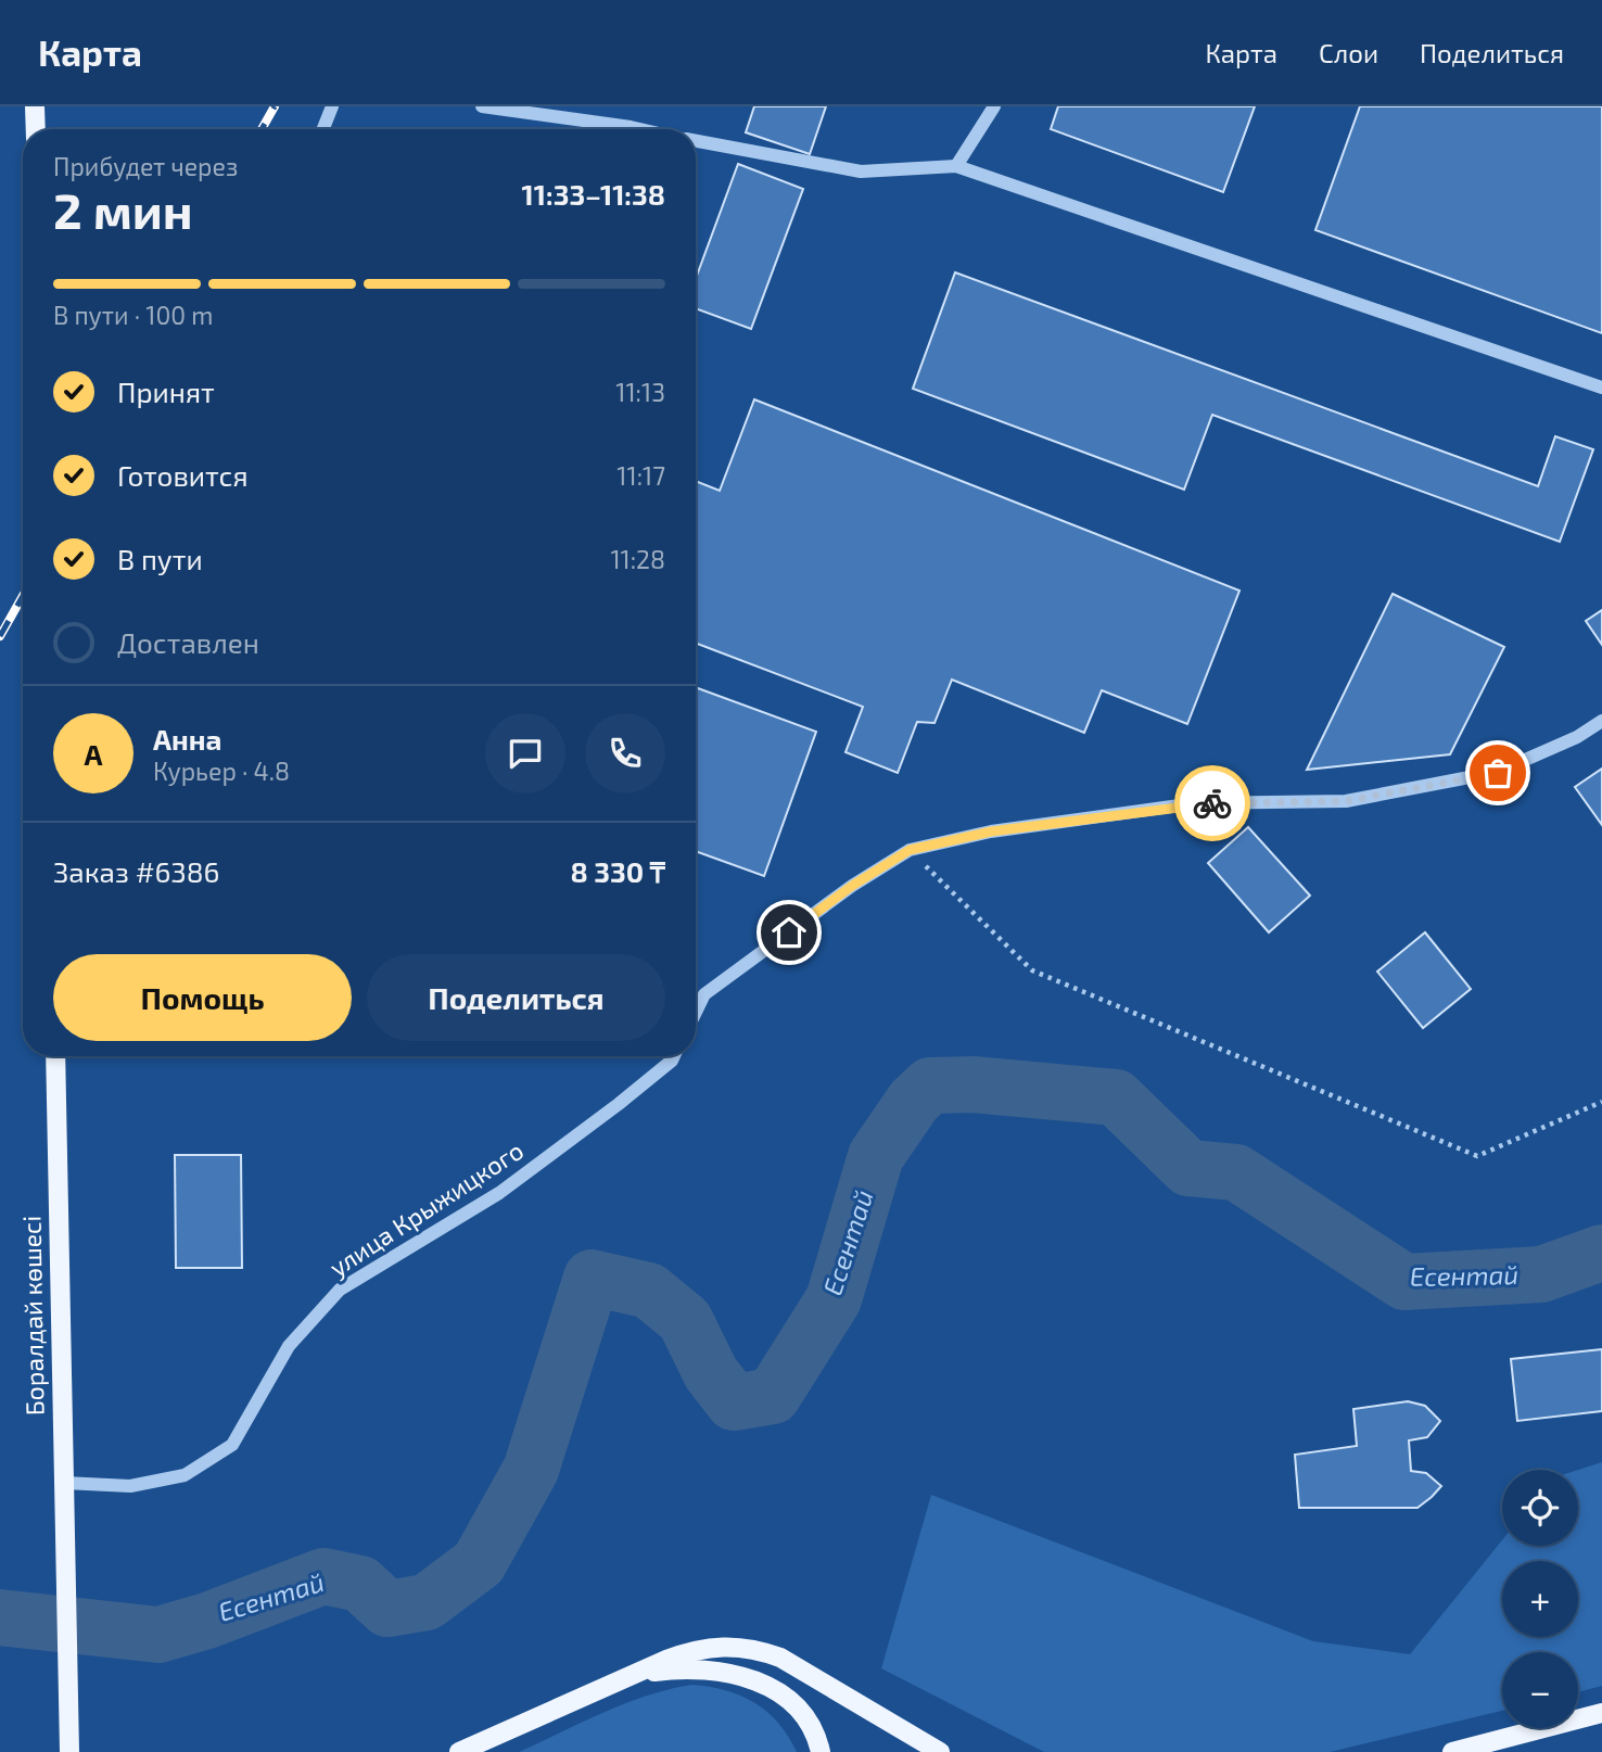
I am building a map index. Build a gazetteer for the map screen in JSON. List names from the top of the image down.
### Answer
{
  "streets": {
    "main road": ["Боралдай көшесі"],
    "street": ["улица Крыжицкого"]
  },
  "crossings": [
    ["улица Крыжицкого", "Боралдай көшесі"]
  ],
  "water": ["Есентай"],
  "page": {
    "header": "Карта",
    "nav": ["Карта", "Слои", "Поделиться"],
    "heading": ["2 мин", "Прибудет через", "11:33–11:38"],
    "panel": [
      "Анна",
      "Курьер · 4.8",
      "Заказ #6386",
      "8 330 ₸"
    ],
    "bar": "В пути · 100 m",
    "list": [
      ["Принят", "11:13"],
      ["Готовится", "11:17"],
      ["В пути", "11:28"],
      "Доставлен"
    ],
    "round": "А",
    "buttons": ["Помощь", "Поделиться"],
    "map_buttons": ["+", "−"]
  }
}
